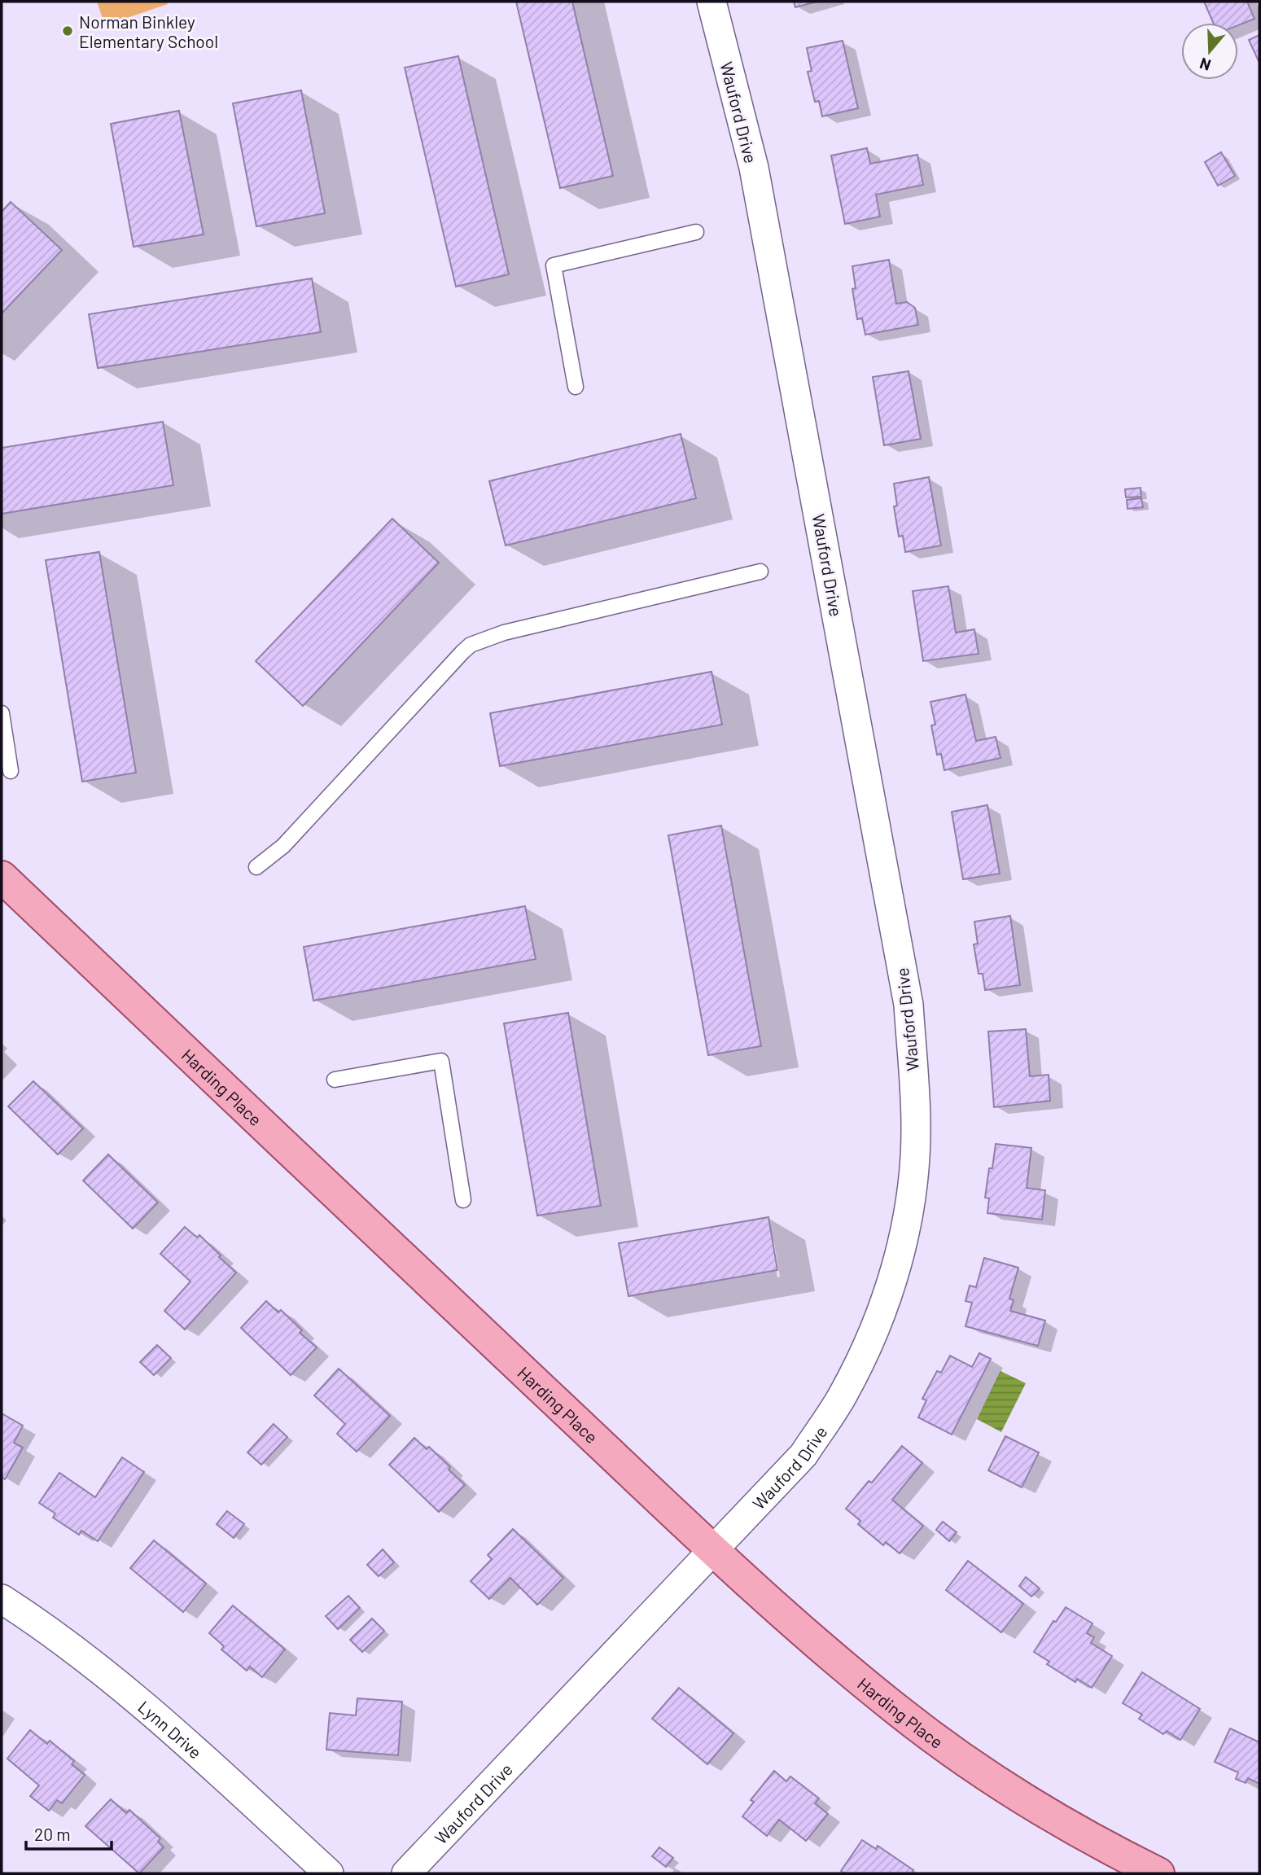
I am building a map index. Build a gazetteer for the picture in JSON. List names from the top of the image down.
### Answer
{
  "streets": {
    "main road": ["Harding Place"],
    "street": ["Wauford Drive", "Lynn Drive"]
  },
  "crossings": [
    ["Wauford Drive", "Harding Place"]
  ],
  "places": ["Norman Binkley Elementary School"],
  "scale_bar": "20 m",
  "north": "bottom"
}
